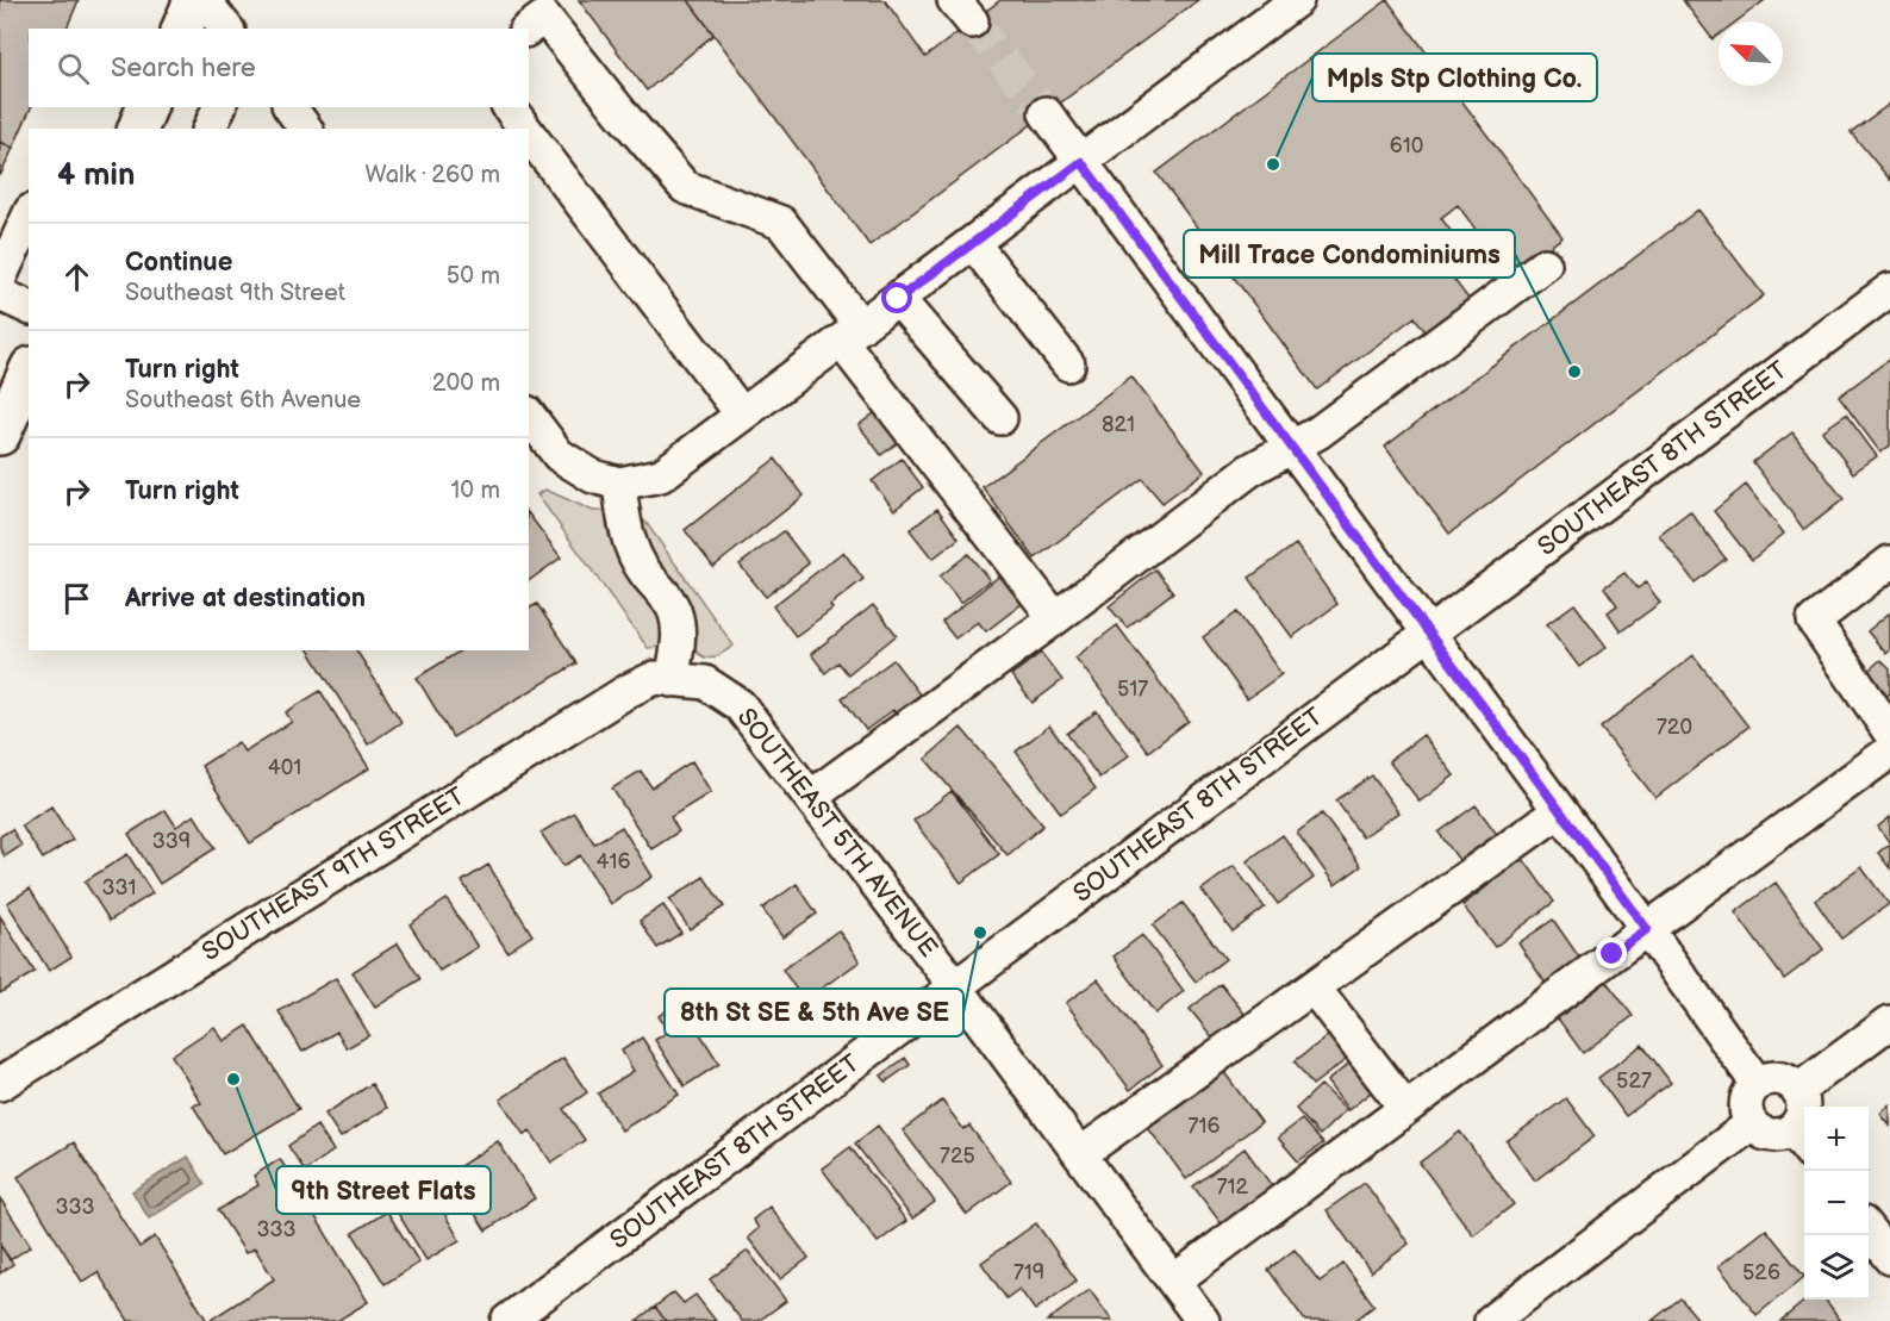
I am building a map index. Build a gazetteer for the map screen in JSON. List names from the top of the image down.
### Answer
{
  "streets": {
    "street": ["SOUTHEAST 8TH STREET", "SOUTHEAST 5TH AVENUE", "SOUTHEAST 9TH STREET"]
  },
  "crossings": [
    ["SOUTHEAST 8TH STREET", "SOUTHEAST 5TH AVENUE"],
    ["SOUTHEAST 5TH AVENUE", "SOUTHEAST 9TH STREET"]
  ],
  "places": [
    "Mpls Stp Clothing Co.",
    "Mill Trace Condominiums",
    "8th St SE & 5th Ave SE",
    "9th Street Flats"
  ],
  "house_numbers": [
    "610",
    "821",
    "517",
    "720",
    "401",
    "339",
    "416",
    "331",
    "527",
    "716",
    "725",
    "712",
    "333",
    "333",
    "719",
    "526"
  ],
  "north": "top left",
  "page": {
    "search": "Search here",
    "heading": ["4 min", "Walk · 260 m"],
    "list": [
      ["Continue", "Southeast 9th Street", "50 m"],
      ["Turn right", "Southeast 6th Avenue", "200 m"],
      ["Turn right", "10 m"],
      "Arrive at destination"
    ],
    "map_buttons": ["+", "−"]
  }
}
